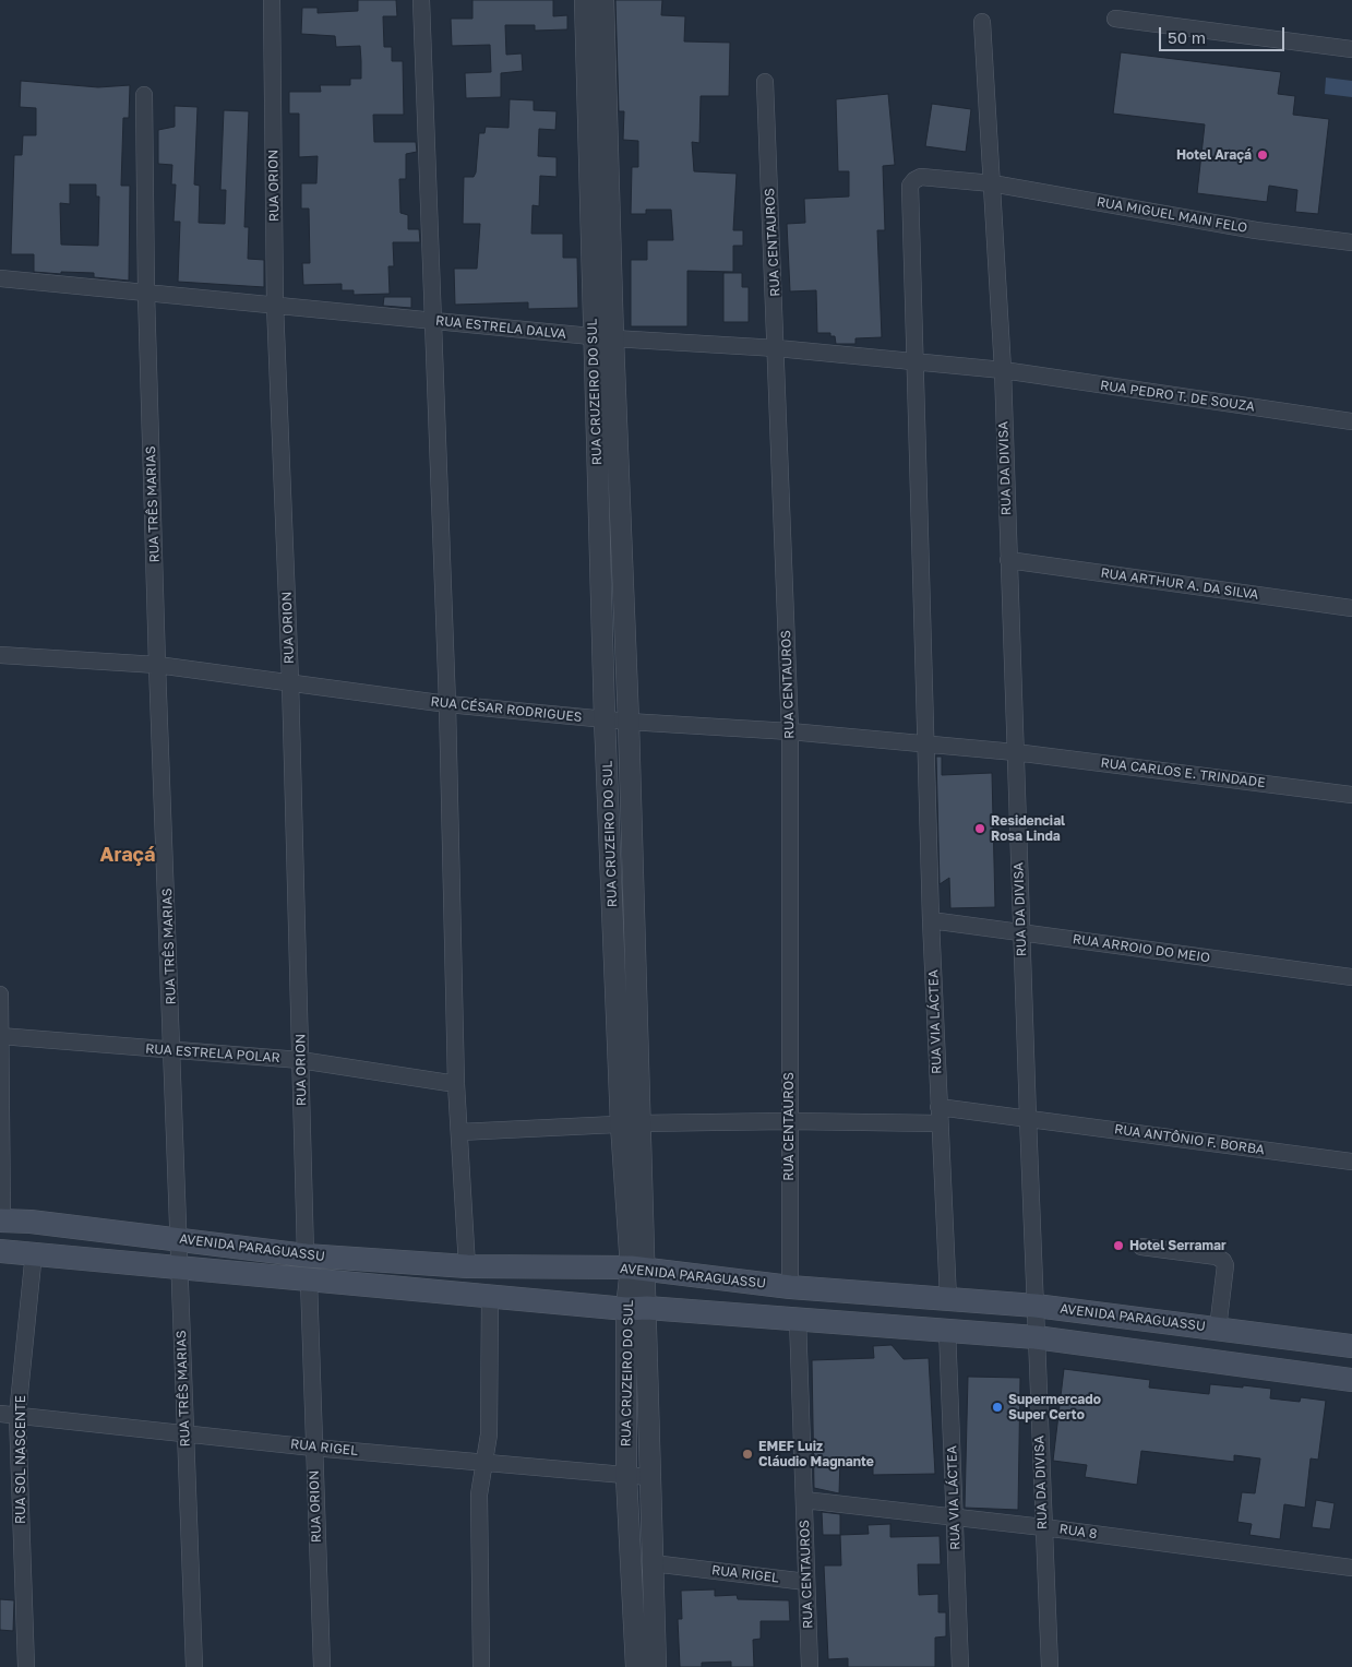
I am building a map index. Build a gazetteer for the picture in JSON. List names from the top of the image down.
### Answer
{
  "streets": {
    "main road": ["AVENIDA PARAGUASSU"],
    "street": [
      "RUA ORION",
      "RUA MIGUEL MAIN FELO",
      "RUA CENTAUROS",
      "RUA ESTRELA DALVA",
      "RUA CRUZEIRO DO SUL",
      "RUA PEDRO T. DE SOUZA",
      "RUA DA DIVISA",
      "RUA TRÊS MARIAS",
      "RUA ARTHUR A. DA SILVA",
      "RUA CÉSAR RODRIGUES",
      "RUA CARLOS E. TRINDADE",
      "RUA ARROIO DO MEIO",
      "RUA VIA LÁCTEA",
      "RUA ESTRELA POLAR",
      "RUA ANTÔNIO F. BORBA",
      "RUA RIGEL",
      "RUA SOL NASCENTE",
      "RUA 8"
    ]
  },
  "crossings": [
    ["RUA ORION", "RUA ESTRELA DALVA"],
    ["RUA ORION", "RUA CÉSAR RODRIGUES"],
    ["RUA ORION", "RUA ESTRELA POLAR"],
    ["RUA ORION", "AVENIDA PARAGUASSU"],
    ["RUA ORION", "RUA RIGEL"],
    ["RUA MIGUEL MAIN FELO", "RUA ESTRELA DALVA"],
    ["RUA MIGUEL MAIN FELO", "RUA DA DIVISA"],
    ["RUA MIGUEL MAIN FELO", "RUA VIA LÁCTEA"],
    ["RUA CENTAUROS", "RUA ESTRELA DALVA"],
    ["RUA CENTAUROS", "RUA CÉSAR RODRIGUES"],
    ["RUA CENTAUROS", "AVENIDA PARAGUASSU"],
    ["RUA CENTAUROS", "RUA RIGEL"],
    ["RUA CENTAUROS", "RUA 8"],
    ["RUA ESTRELA DALVA", "RUA CRUZEIRO DO SUL"],
    ["RUA ESTRELA DALVA", "RUA PEDRO T. DE SOUZA"],
    ["RUA ESTRELA DALVA", "RUA DA DIVISA"],
    ["RUA ESTRELA DALVA", "RUA TRÊS MARIAS"],
    ["RUA ESTRELA DALVA", "RUA VIA LÁCTEA"],
    ["RUA CRUZEIRO DO SUL", "RUA CÉSAR RODRIGUES"],
    ["RUA CRUZEIRO DO SUL", "AVENIDA PARAGUASSU"],
    ["RUA CRUZEIRO DO SUL", "RUA RIGEL"],
    ["RUA PEDRO T. DE SOUZA", "RUA DA DIVISA"],
    ["RUA DA DIVISA", "RUA ARTHUR A. DA SILVA"],
    ["RUA DA DIVISA", "RUA CÉSAR RODRIGUES"],
    ["RUA DA DIVISA", "RUA CARLOS E. TRINDADE"],
    ["RUA DA DIVISA", "RUA ARROIO DO MEIO"],
    ["RUA DA DIVISA", "RUA ANTÔNIO F. BORBA"],
    ["RUA DA DIVISA", "AVENIDA PARAGUASSU"],
    ["RUA DA DIVISA", "RUA 8"],
    ["RUA TRÊS MARIAS", "RUA CÉSAR RODRIGUES"],
    ["RUA TRÊS MARIAS", "RUA ESTRELA POLAR"],
    ["RUA TRÊS MARIAS", "AVENIDA PARAGUASSU"],
    ["RUA TRÊS MARIAS", "RUA RIGEL"],
    ["RUA CÉSAR RODRIGUES", "RUA CARLOS E. TRINDADE"],
    ["RUA CÉSAR RODRIGUES", "RUA VIA LÁCTEA"],
    ["RUA ARROIO DO MEIO", "RUA VIA LÁCTEA"],
    ["RUA VIA LÁCTEA", "RUA ANTÔNIO F. BORBA"],
    ["RUA VIA LÁCTEA", "AVENIDA PARAGUASSU"],
    ["RUA VIA LÁCTEA", "RUA 8"],
    ["AVENIDA PARAGUASSU", "RUA SOL NASCENTE"],
    ["RUA RIGEL", "RUA SOL NASCENTE"]
  ],
  "districts": ["Araçá"],
  "places": [
    "Hotel Araçá",
    "Residencial Rosa Linda",
    "Hotel Serramar",
    "Supermercado Super Certo",
    "EMEF Luiz Cláudio Magnante"
  ],
  "scale_bar": "50 m"
}
